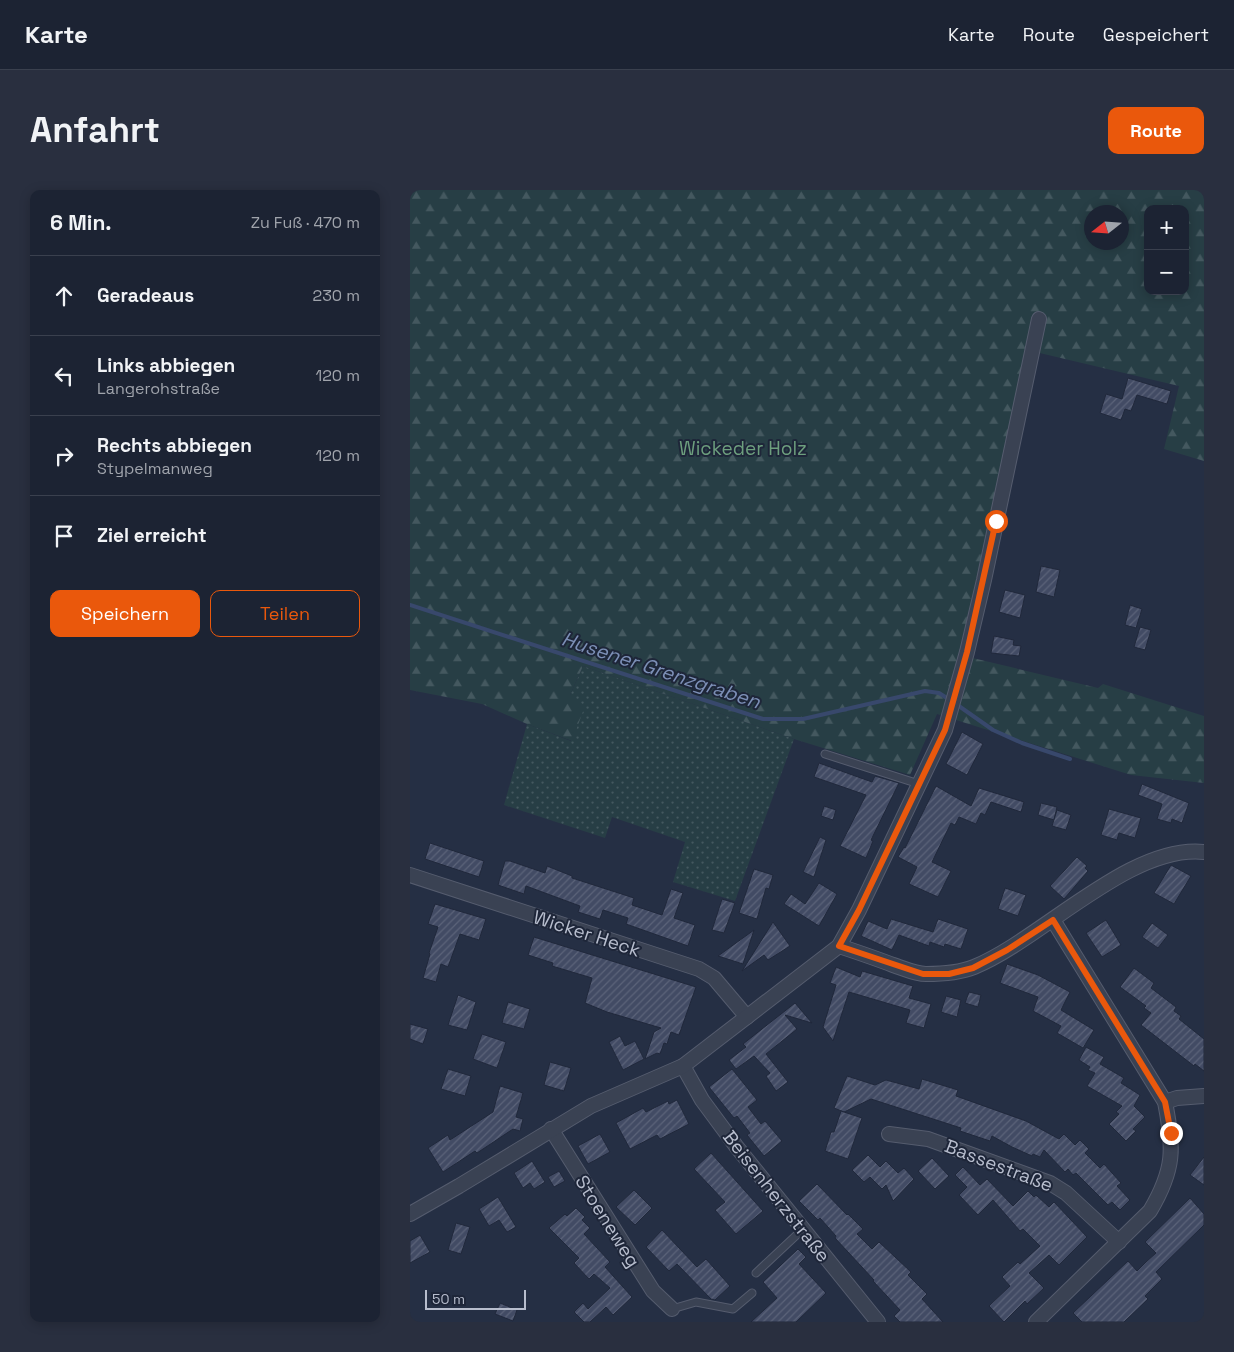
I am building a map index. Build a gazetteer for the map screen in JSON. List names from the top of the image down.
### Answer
{
  "streets": {
    "street": [
      "Wicker Heck",
      "Bassestraße",
      "Beisenherzstraße",
      "Stoeneweg"
    ]
  },
  "water": ["Husener Grenzgraben"],
  "parks": ["Wickeder Holz"],
  "scale_bar": "50 m",
  "north": "left",
  "page": {
    "header": "Karte",
    "nav": ["Karte", "Route", "Gespeichert"],
    "buttons": [
      "Route",
      ["Speichern", "Teilen"]
    ],
    "title": "Anfahrt",
    "heading": ["6 Min.", "Zu Fuß · 470 m"],
    "map_buttons": ["+", "−"],
    "list": [
      ["Geradeaus", "230 m"],
      ["Links abbiegen", "Langerohstraße", "120 m"],
      ["Rechts abbiegen", "Stypelmanweg", "120 m"],
      "Ziel erreicht"
    ],
    "scale": "50 m"
  }
}
